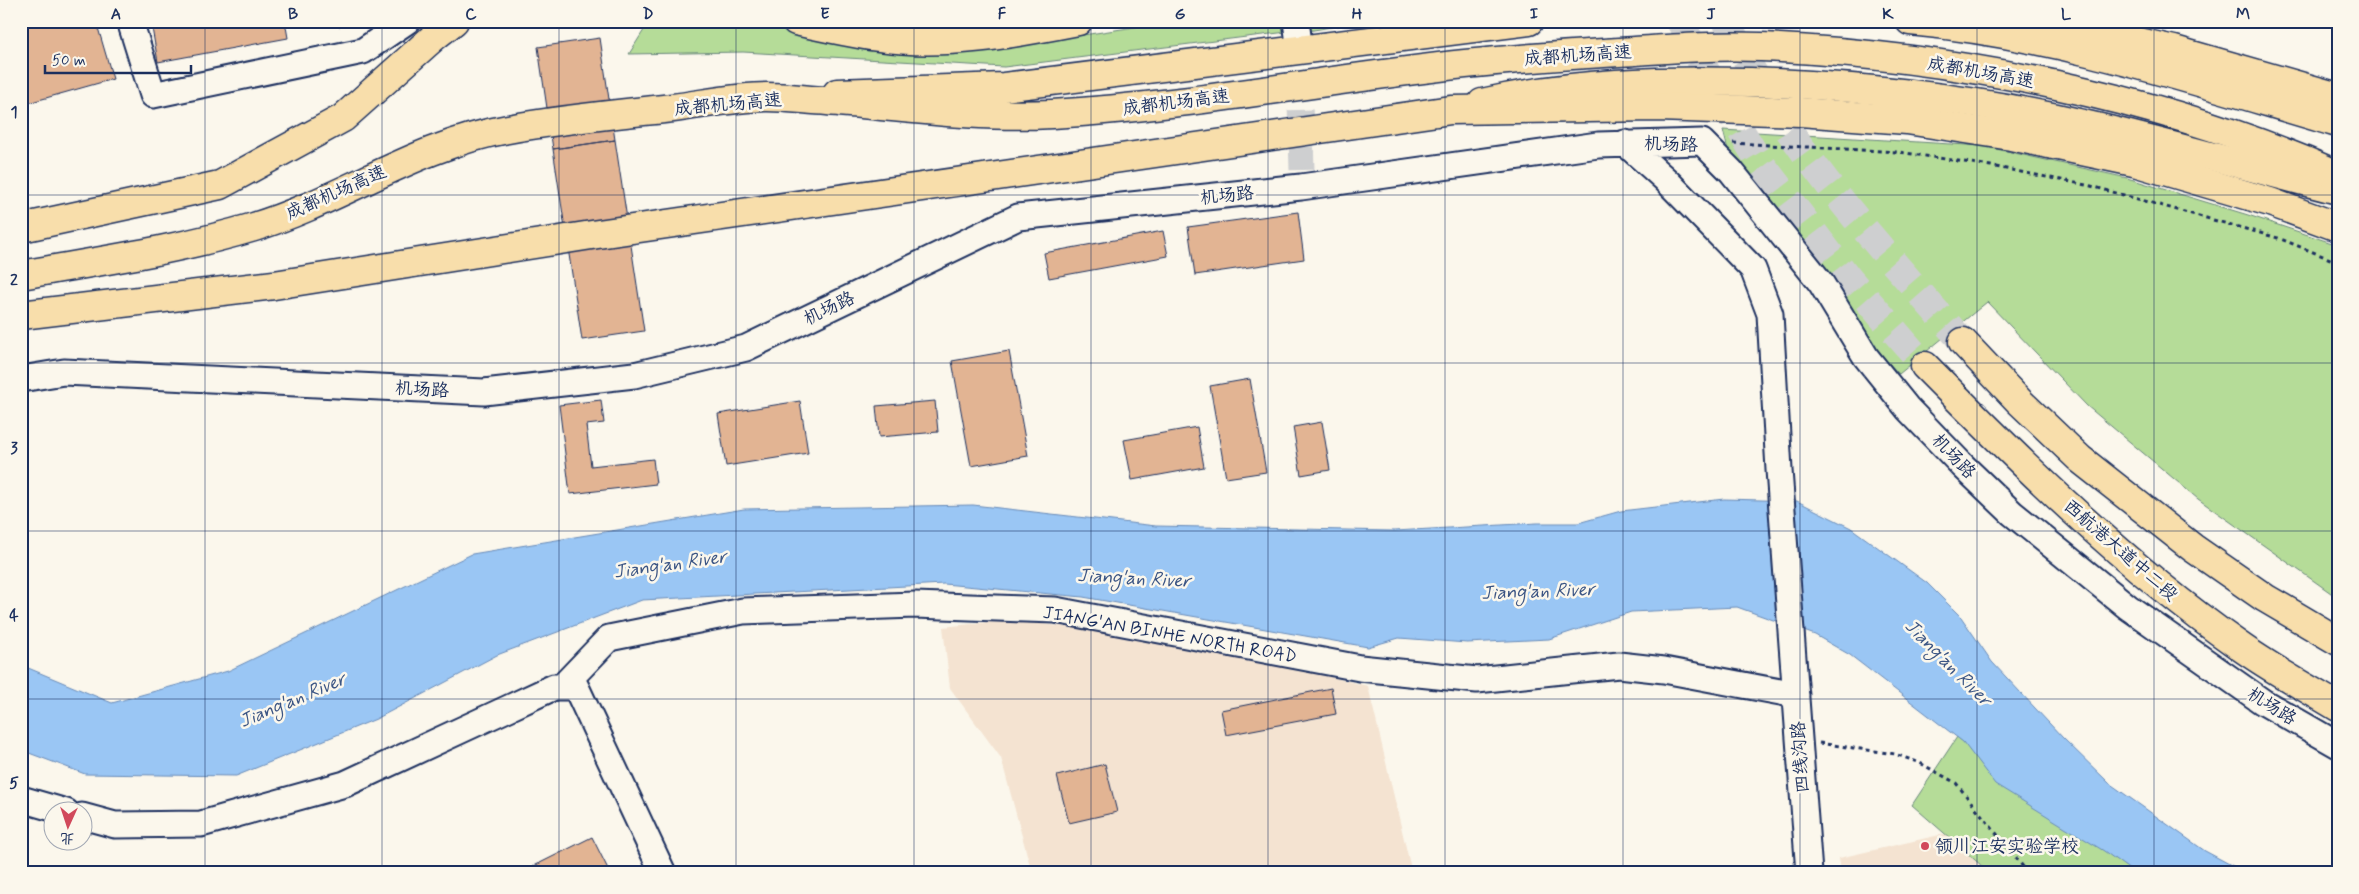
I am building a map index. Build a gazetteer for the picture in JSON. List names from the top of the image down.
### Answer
{
  "streets": {
    "main road": ["成都机场高速", "西航港大道中二段"],
    "street": ["机场路", "JIANG'AN BINHE NORTH ROAD", "四线沟路"]
  },
  "crossings": [
    ["机场路", "四线沟路"],
    ["JIANG'AN BINHE NORTH ROAD", "四线沟路"]
  ],
  "water": ["Jiang'an River"],
  "places": ["领川江安实验学校"],
  "scale_bar": "50 m",
  "north": "bottom",
  "grid": {
    "columns": [
      "A",
      "B",
      "C",
      "D",
      "E",
      "F",
      "G",
      "H",
      "I",
      "J",
      "K",
      "L",
      "M"
    ],
    "rows": [
      "1",
      "2",
      "3",
      "4",
      "5"
    ]
  }
}
